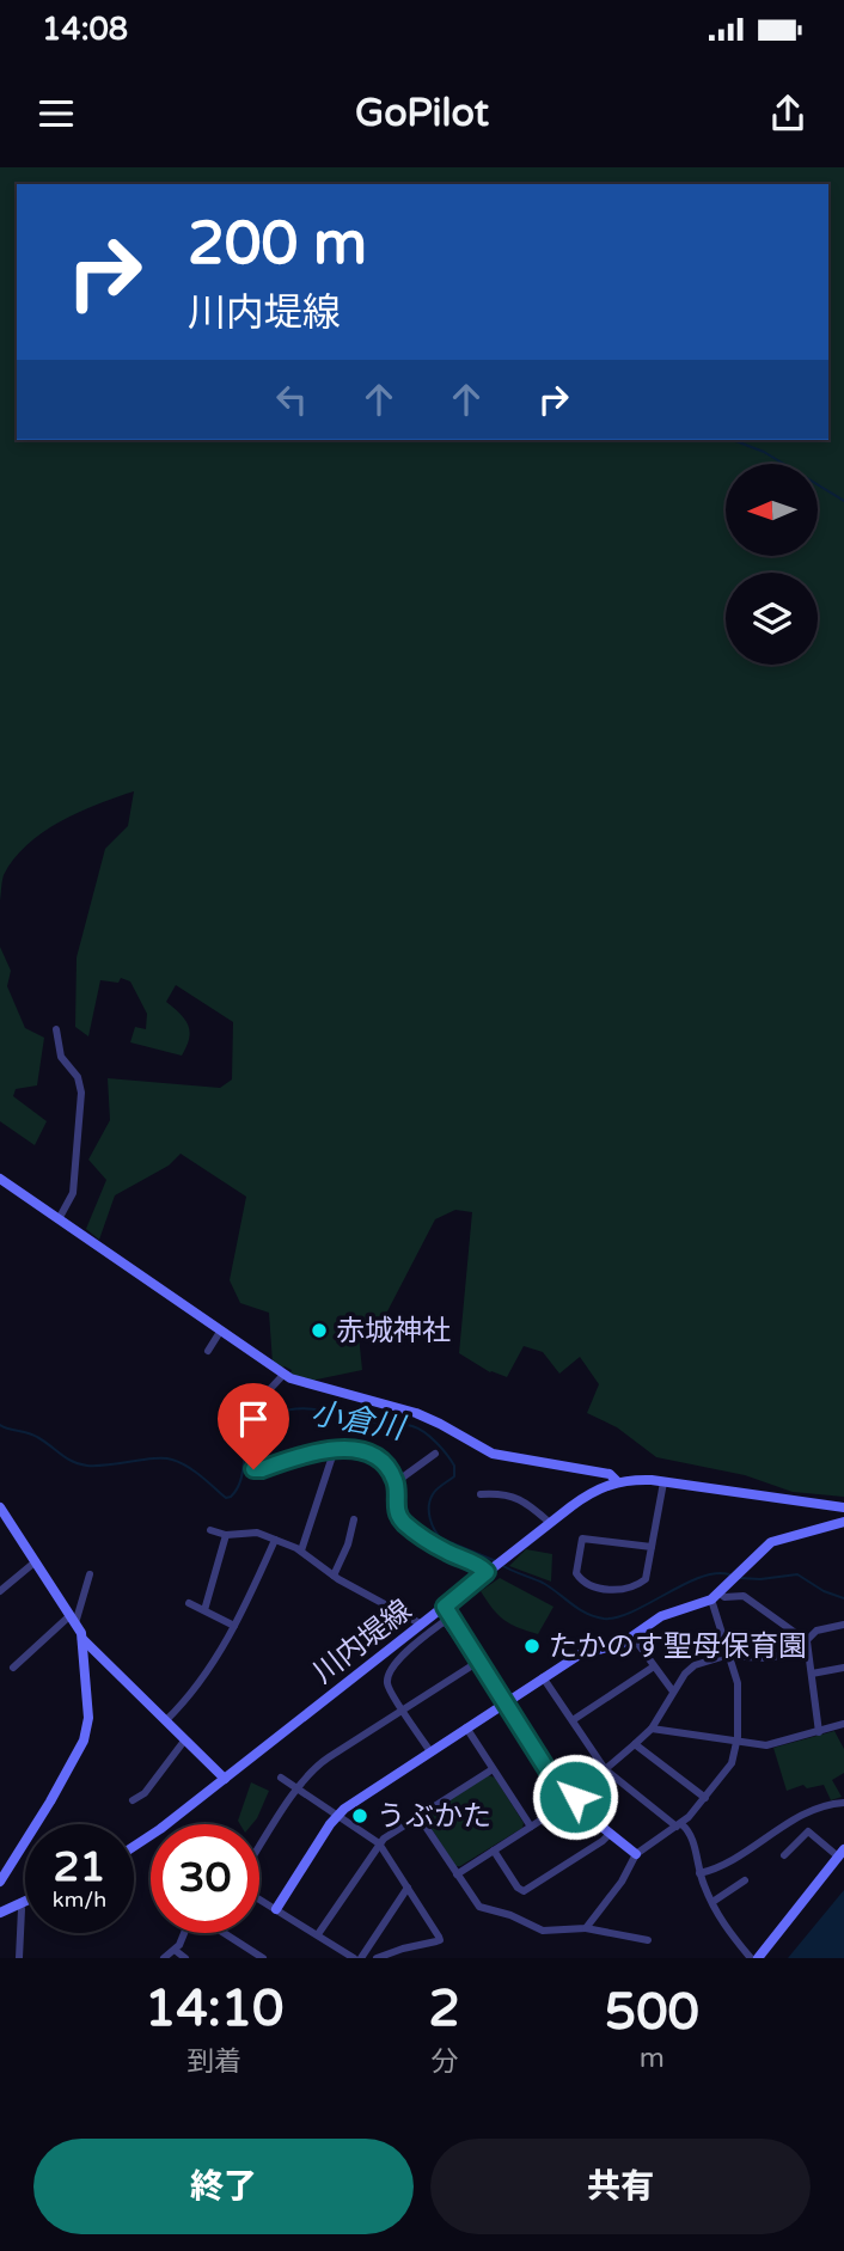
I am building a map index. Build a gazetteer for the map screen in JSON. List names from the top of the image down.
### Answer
{
  "streets": {
    "street": ["川内堤線"]
  },
  "water": ["小倉川"],
  "places": ["赤城神社", "たかのす聖母保育園", "うぶかた"],
  "north": "left",
  "page": {
    "status": "14:08",
    "header": "GoPilot",
    "turn": ["200 m", "川内堤線"],
    "speed": "21 km/h",
    "limit": "30",
    "eta": [
      "14:10",
      "到着",
      "2",
      "分",
      "500",
      "m"
    ],
    "buttons": ["終了", "共有"]
  }
}
